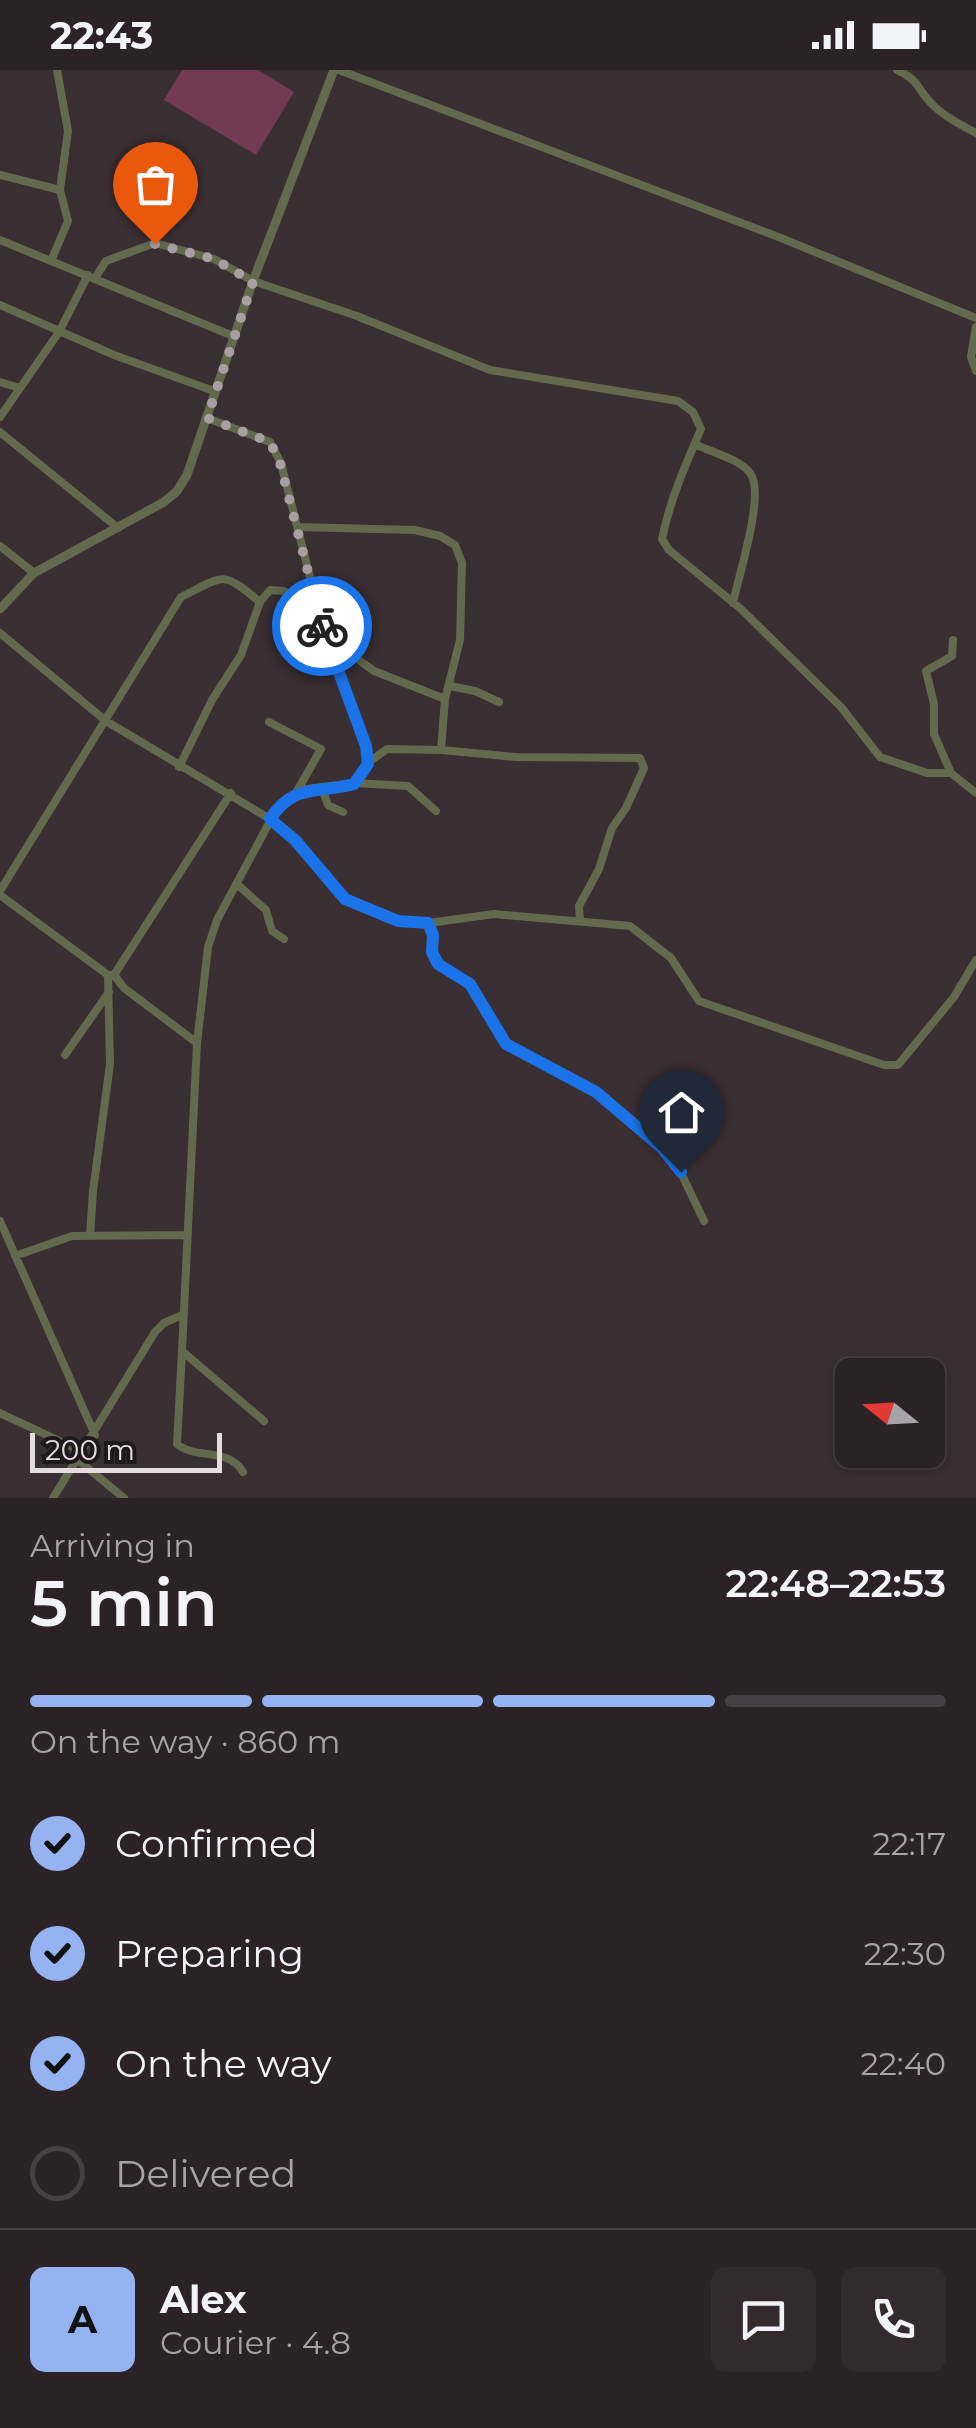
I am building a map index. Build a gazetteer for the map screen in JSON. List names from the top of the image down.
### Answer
{
  "scale_bar": "200 m",
  "north": "left",
  "page": {
    "status": "22:43",
    "scale": "200 m",
    "heading": ["5 min", "Arriving in", "22:48–22:53"],
    "panel": ["Alex", "Courier · 4.8"],
    "bar": "On the way · 860 m",
    "list": [
      ["Confirmed", "22:17"],
      ["Preparing", "22:30"],
      ["On the way", "22:40"],
      "Delivered"
    ],
    "round": "A"
  }
}
